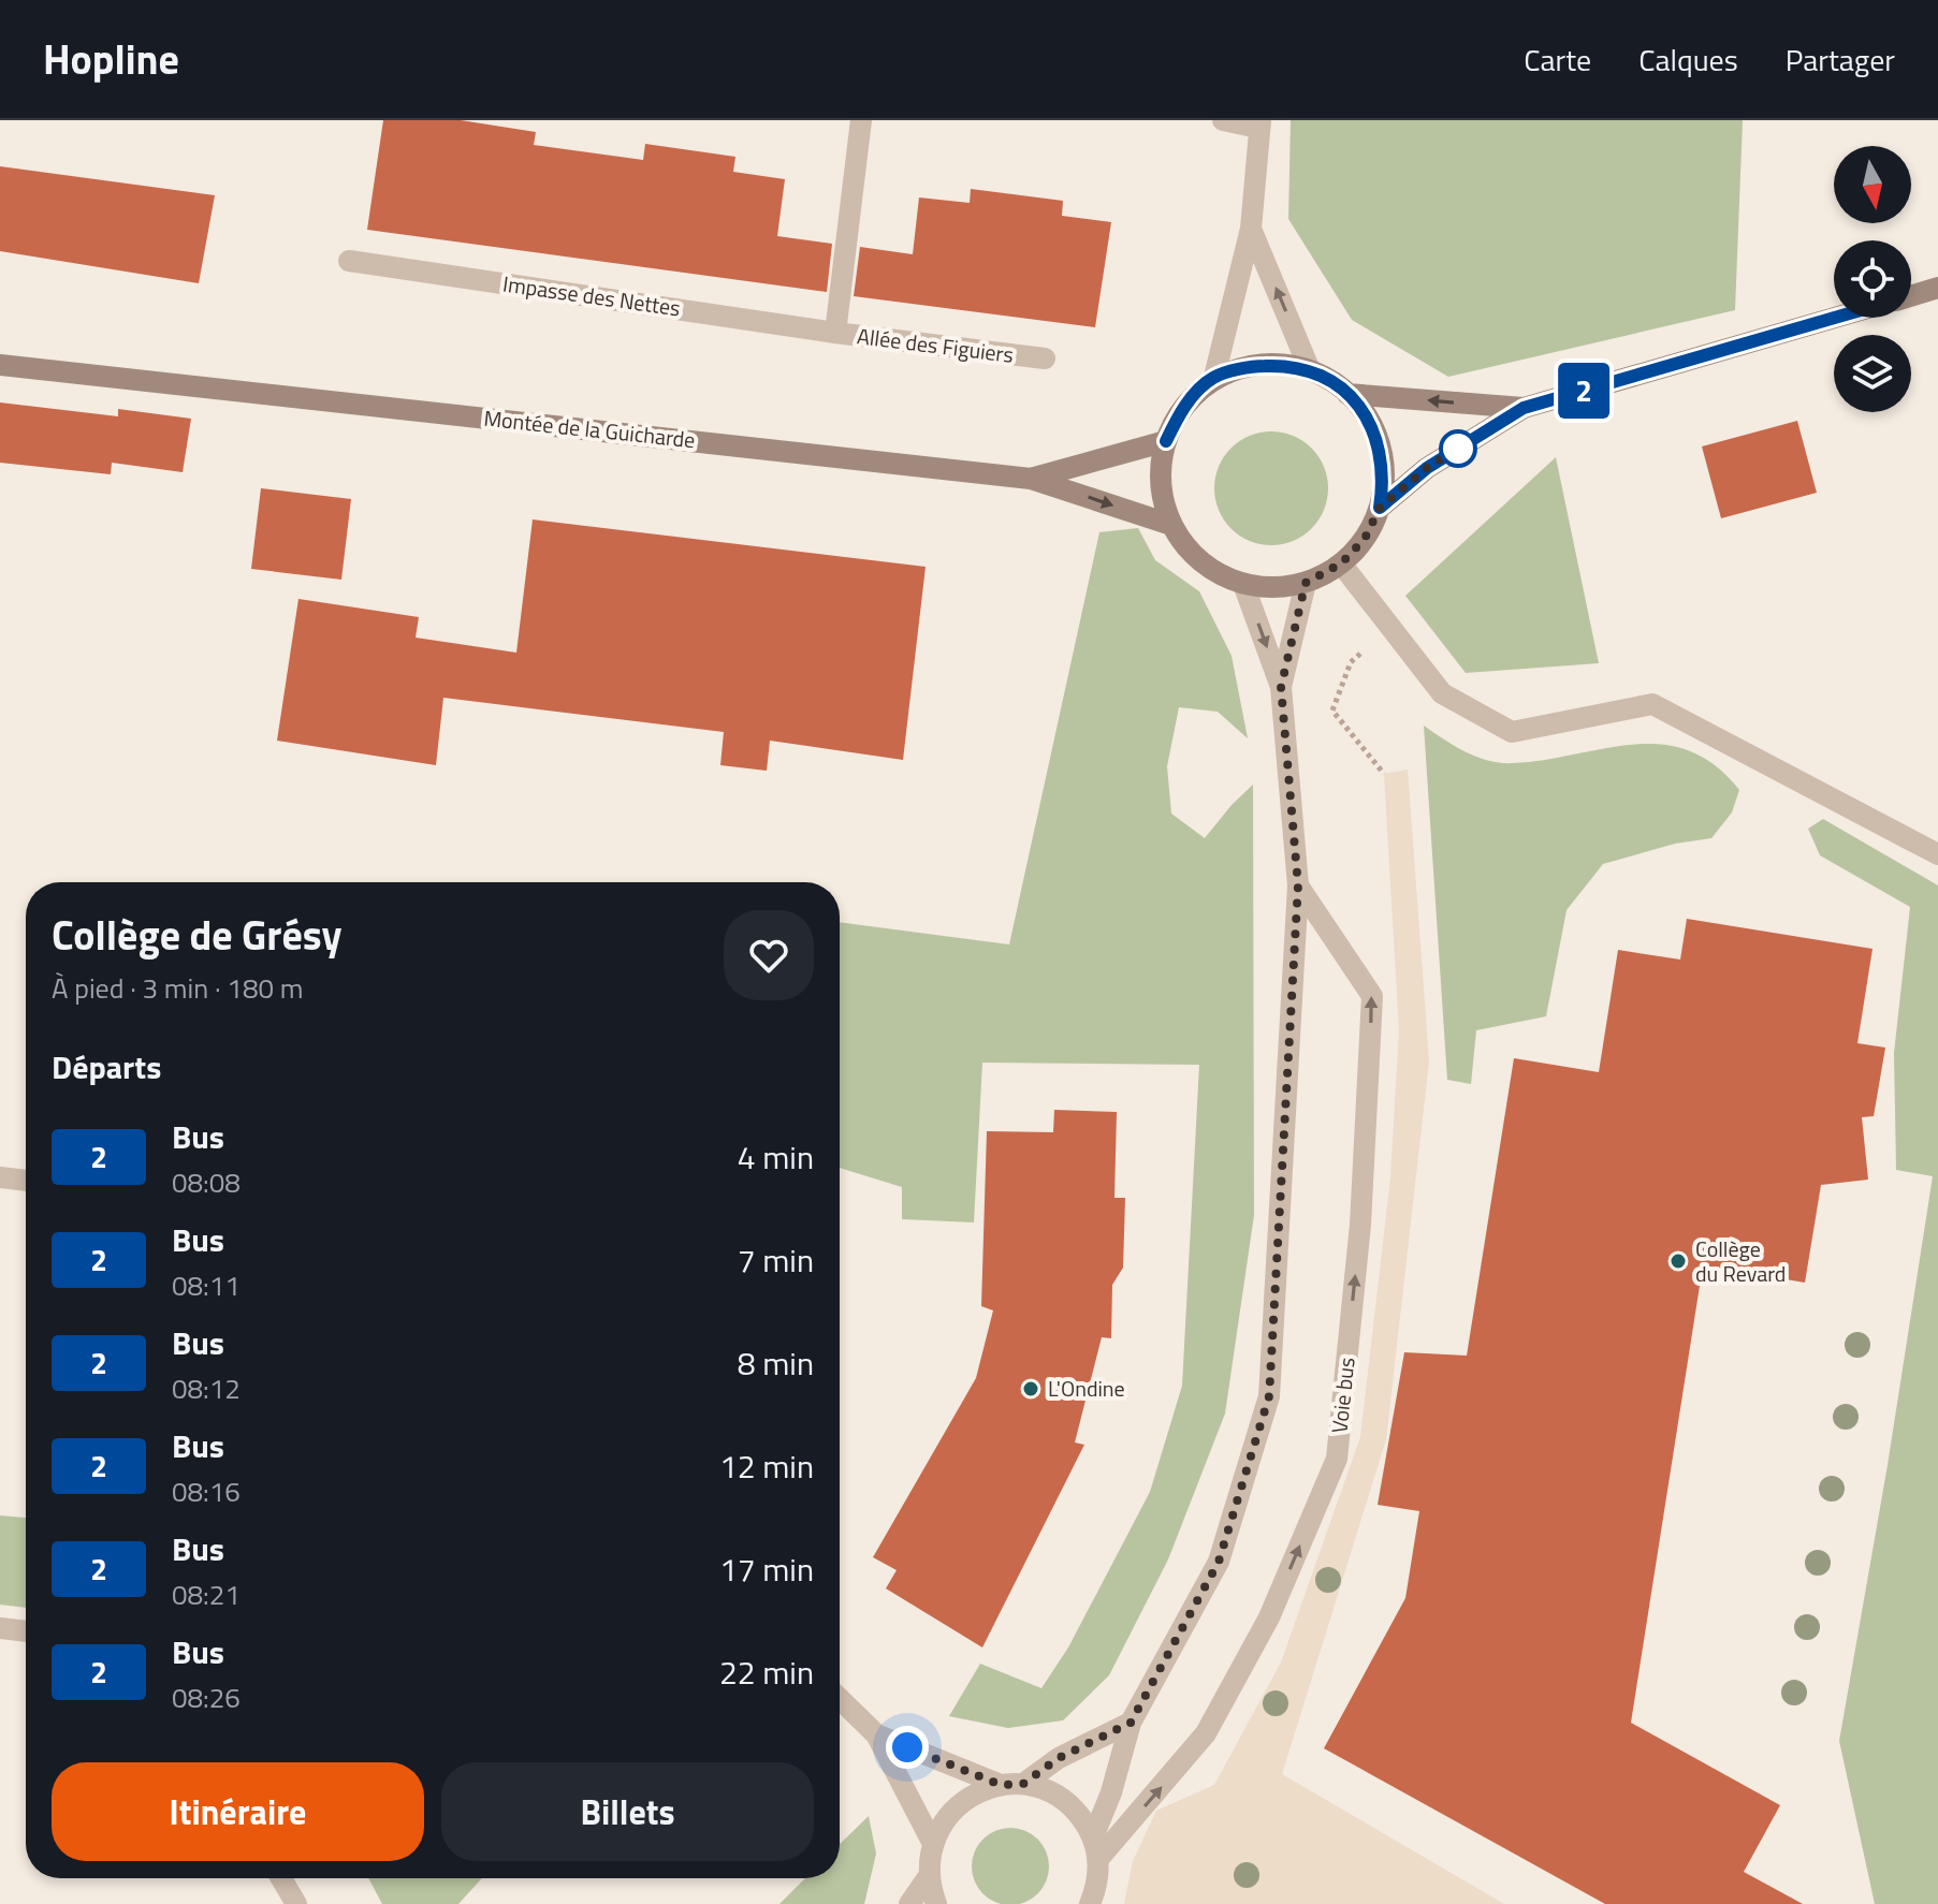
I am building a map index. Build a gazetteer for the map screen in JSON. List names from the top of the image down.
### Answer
{
  "streets": {
    "main road": ["Montée de la Guicharde"],
    "street": ["Impasse des Nettes", "Allée des Figuiers", "Voie bus"]
  },
  "crossings": [
    ["Impasse des Nettes", "Allée des Figuiers"]
  ],
  "places": ["Collège du Revard", "L'Ondine"],
  "lines": ["bus line 2"],
  "north": "bottom",
  "page": {
    "header": "Hopline",
    "nav": ["Carte", "Calques", "Partager"],
    "on_map": "2",
    "heading": [
      ["Collège de Grésy", "À pied · 3 min · 180 m"],
      "Départs"
    ],
    "list": [
      {
        "mark": "2",
        "name": "Bus",
        "note": "08:08",
        "value": "4 min"
      },
      {
        "mark": "2",
        "name": "Bus",
        "note": "08:11",
        "value": "7 min"
      },
      {
        "mark": "2",
        "name": "Bus",
        "note": "08:12",
        "value": "8 min"
      },
      {
        "mark": "2",
        "name": "Bus",
        "note": "08:16",
        "value": "12 min"
      },
      {
        "mark": "2",
        "name": "Bus",
        "note": "08:21",
        "value": "17 min"
      },
      {
        "mark": "2",
        "name": "Bus",
        "note": "08:26",
        "value": "22 min"
      }
    ],
    "buttons": ["Itinéraire", "Billets"]
  }
}
